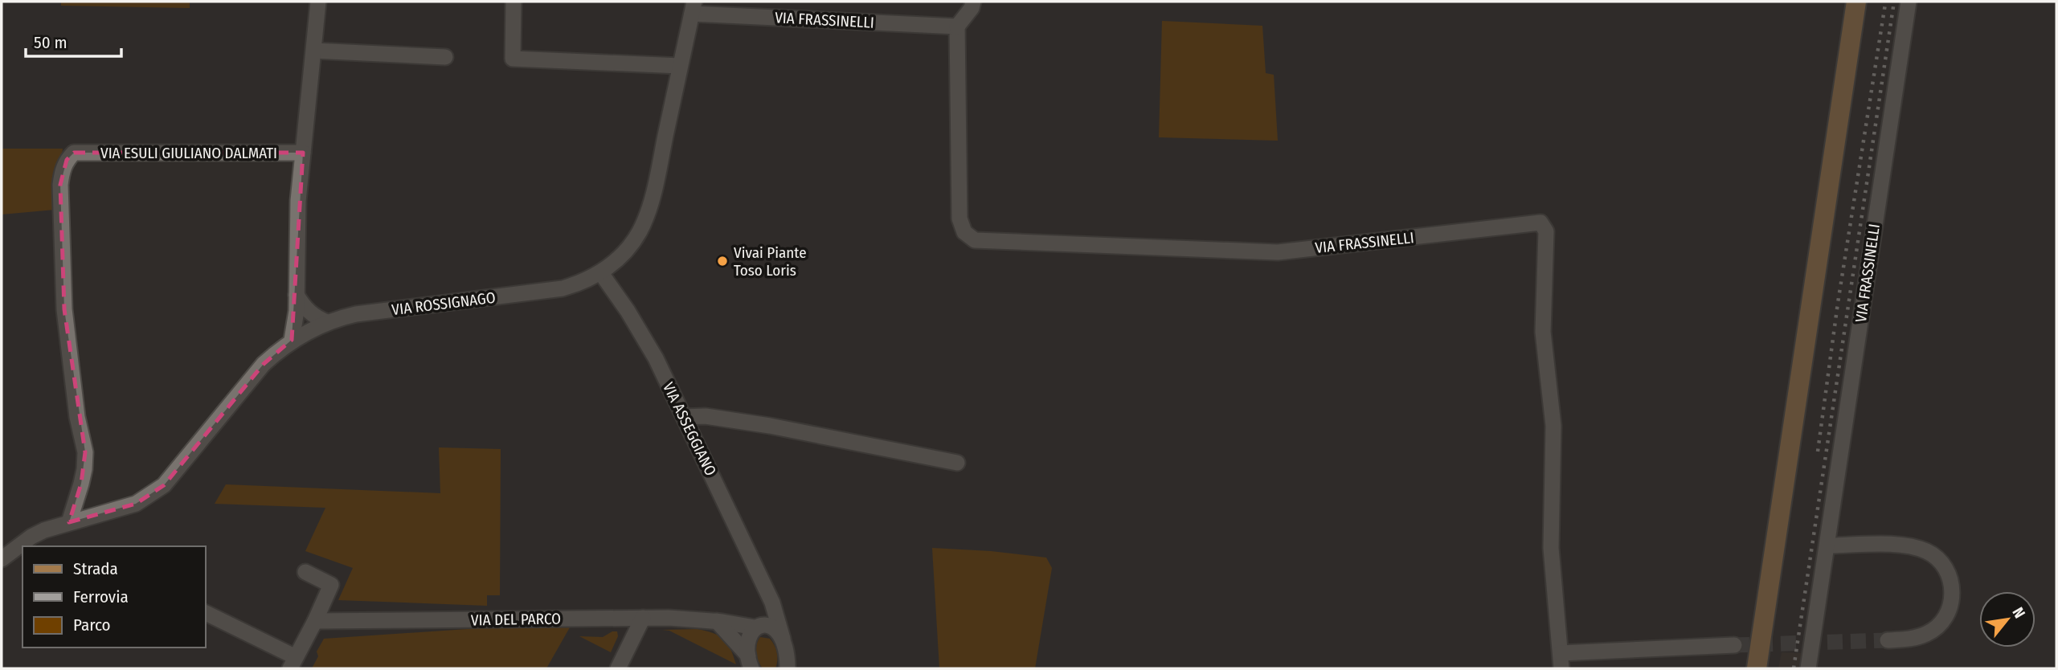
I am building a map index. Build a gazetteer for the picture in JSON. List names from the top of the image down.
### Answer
{
  "streets": {
    "street": [
      "VIA FRASSINELLI",
      "VIA ESULI GIULIANO DALMATI",
      "VIA ROSSIGNAGO",
      "VIA ASSEGGIANO",
      "VIA DEL PARCO"
    ]
  },
  "crossings": [
    ["VIA FRASSINELLI", "VIA ROSSIGNAGO"],
    ["VIA ESULI GIULIANO DALMATI", "VIA ROSSIGNAGO"],
    ["VIA ROSSIGNAGO", "VIA ASSEGGIANO"]
  ],
  "places": ["Vivai Piante Toso Loris"],
  "legend": ["Strada", "Ferrovia", "Parco"],
  "scale_bar": "50 m",
  "north": "top right"
}
